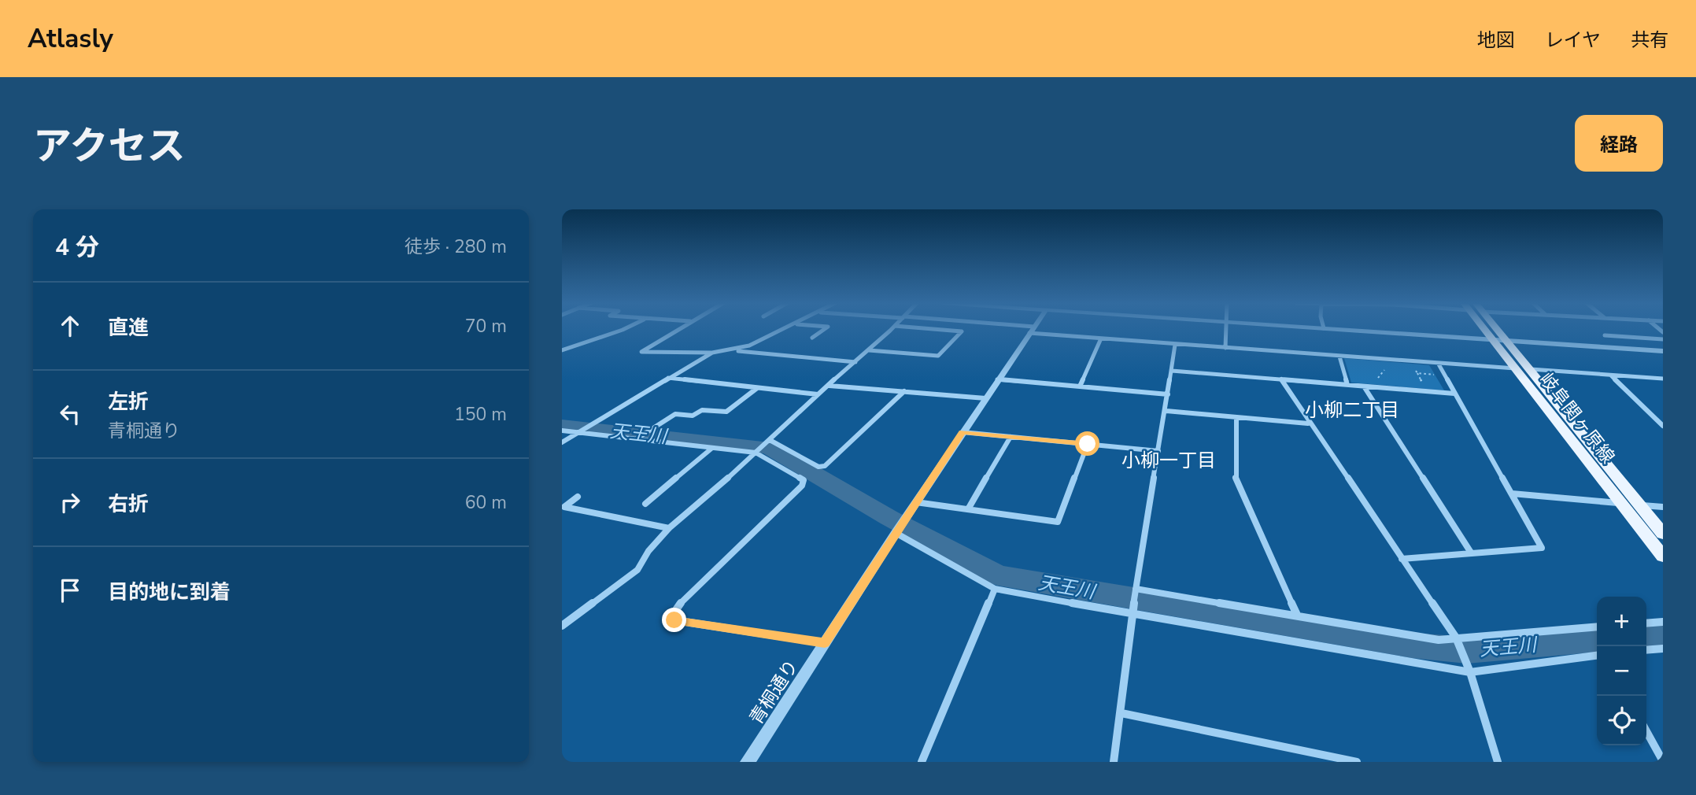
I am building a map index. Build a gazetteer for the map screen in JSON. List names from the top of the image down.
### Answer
{
  "streets": {
    "main road": ["岐阜関ヶ原線"],
    "street": ["青桐通り"]
  },
  "districts": ["小柳二丁目", "小柳一丁目"],
  "water": ["天王川"],
  "page": {
    "header": "Atlasly",
    "nav": ["地図", "レイヤ", "共有"],
    "title": "アクセス",
    "buttons": "経路",
    "heading": ["4 分", "徒歩 · 280 m"],
    "list": [
      ["直進", "70 m"],
      ["左折", "青桐通り", "150 m"],
      ["右折", "60 m"],
      "目的地に到着"
    ],
    "map_buttons": ["+", "−"]
  }
}
